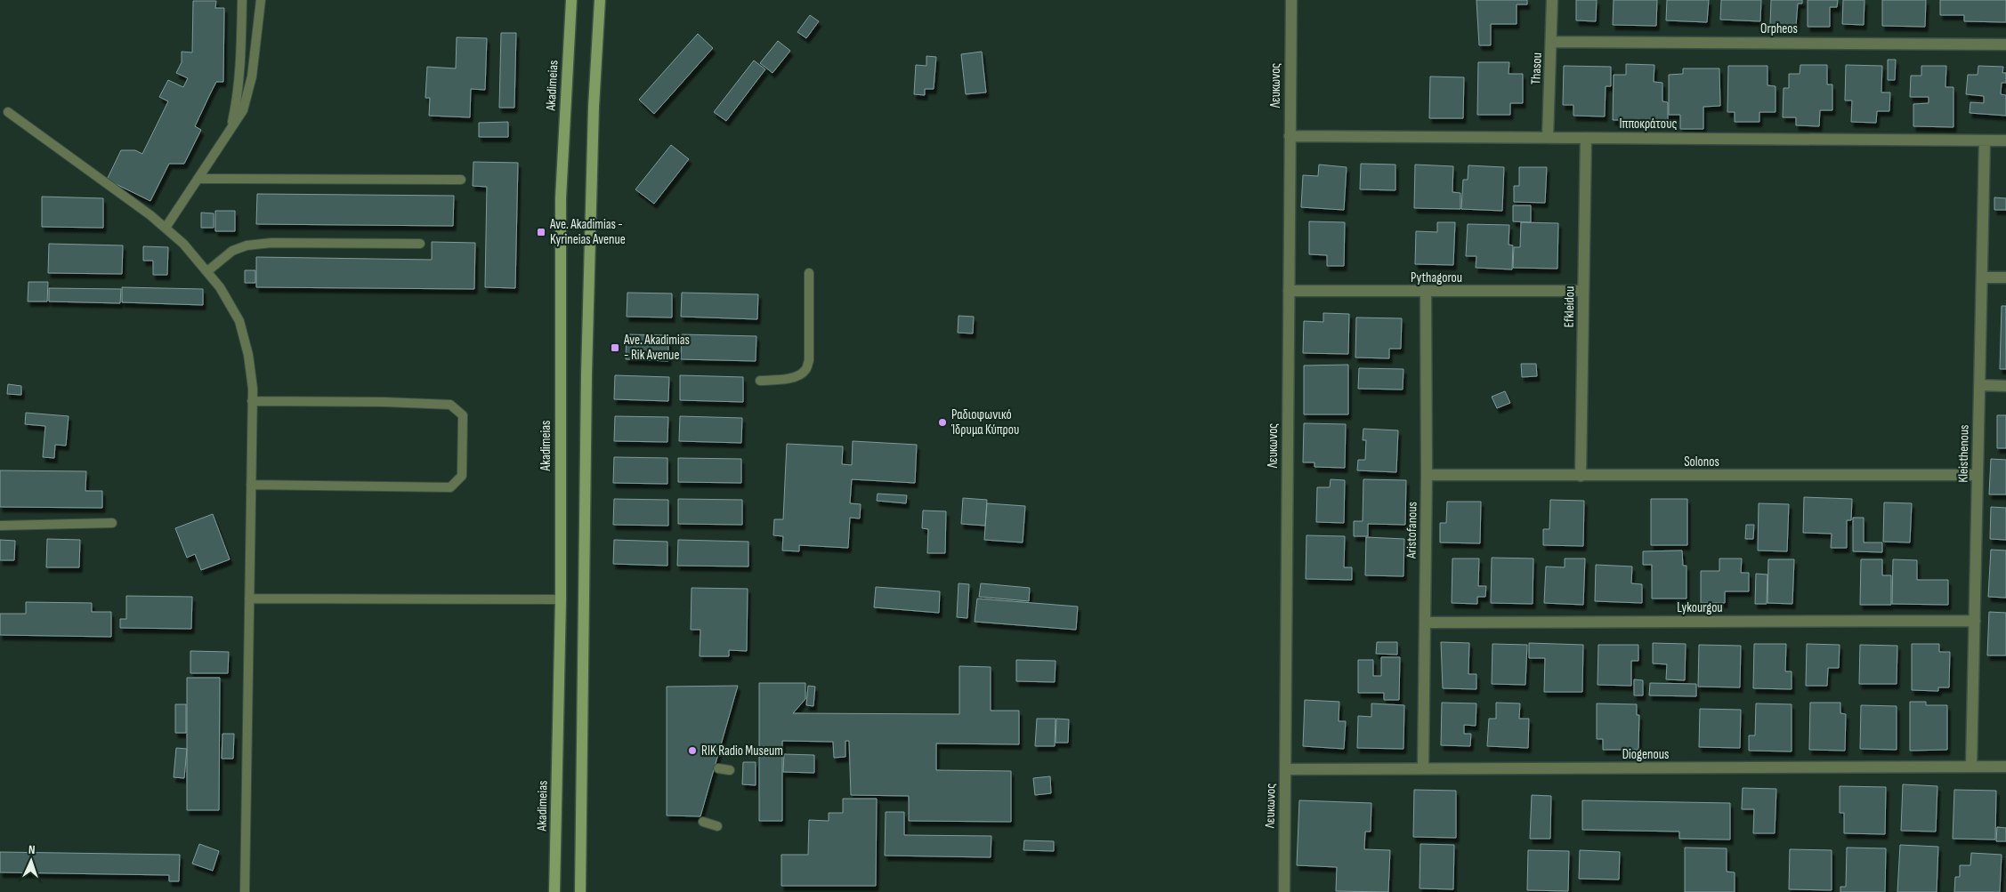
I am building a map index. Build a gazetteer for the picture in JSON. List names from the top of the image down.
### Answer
{
  "streets": {
    "main road": ["Akadimeias"],
    "street": [
      "Orpheos",
      "Thasou",
      "Λευκωνος",
      "Ιπποκράτους",
      "Pythagorou",
      "Efkleidou",
      "Kleisthenous",
      "Solonos",
      "Aristofanous",
      "Lykourgou",
      "Diogenous"
    ]
  },
  "crossings": [
    ["Orpheos", "Thasou"],
    ["Thasou", "Ιπποκράτους"],
    ["Λευκωνος", "Ιπποκράτους"],
    ["Λευκωνος", "Pythagorou"],
    ["Λευκωνος", "Diogenous"],
    ["Ιπποκράτους", "Efkleidou"],
    ["Ιπποκράτους", "Kleisthenous"],
    ["Pythagorou", "Efkleidou"],
    ["Pythagorou", "Aristofanous"],
    ["Efkleidou", "Solonos"],
    ["Kleisthenous", "Solonos"],
    ["Kleisthenous", "Lykourgou"],
    ["Kleisthenous", "Diogenous"],
    ["Solonos", "Aristofanous"],
    ["Aristofanous", "Lykourgou"],
    ["Aristofanous", "Diogenous"]
  ],
  "places": {
    "transit": ["Ave. Akadimias - Kyrineias Avenue", "Ave. Akadimias - Rik Avenue"],
    "other": ["Ραδιοφωνικό Ίδρυμα Κύπρου", "RIK Radio Museum"]
  },
  "north": "top"
}
